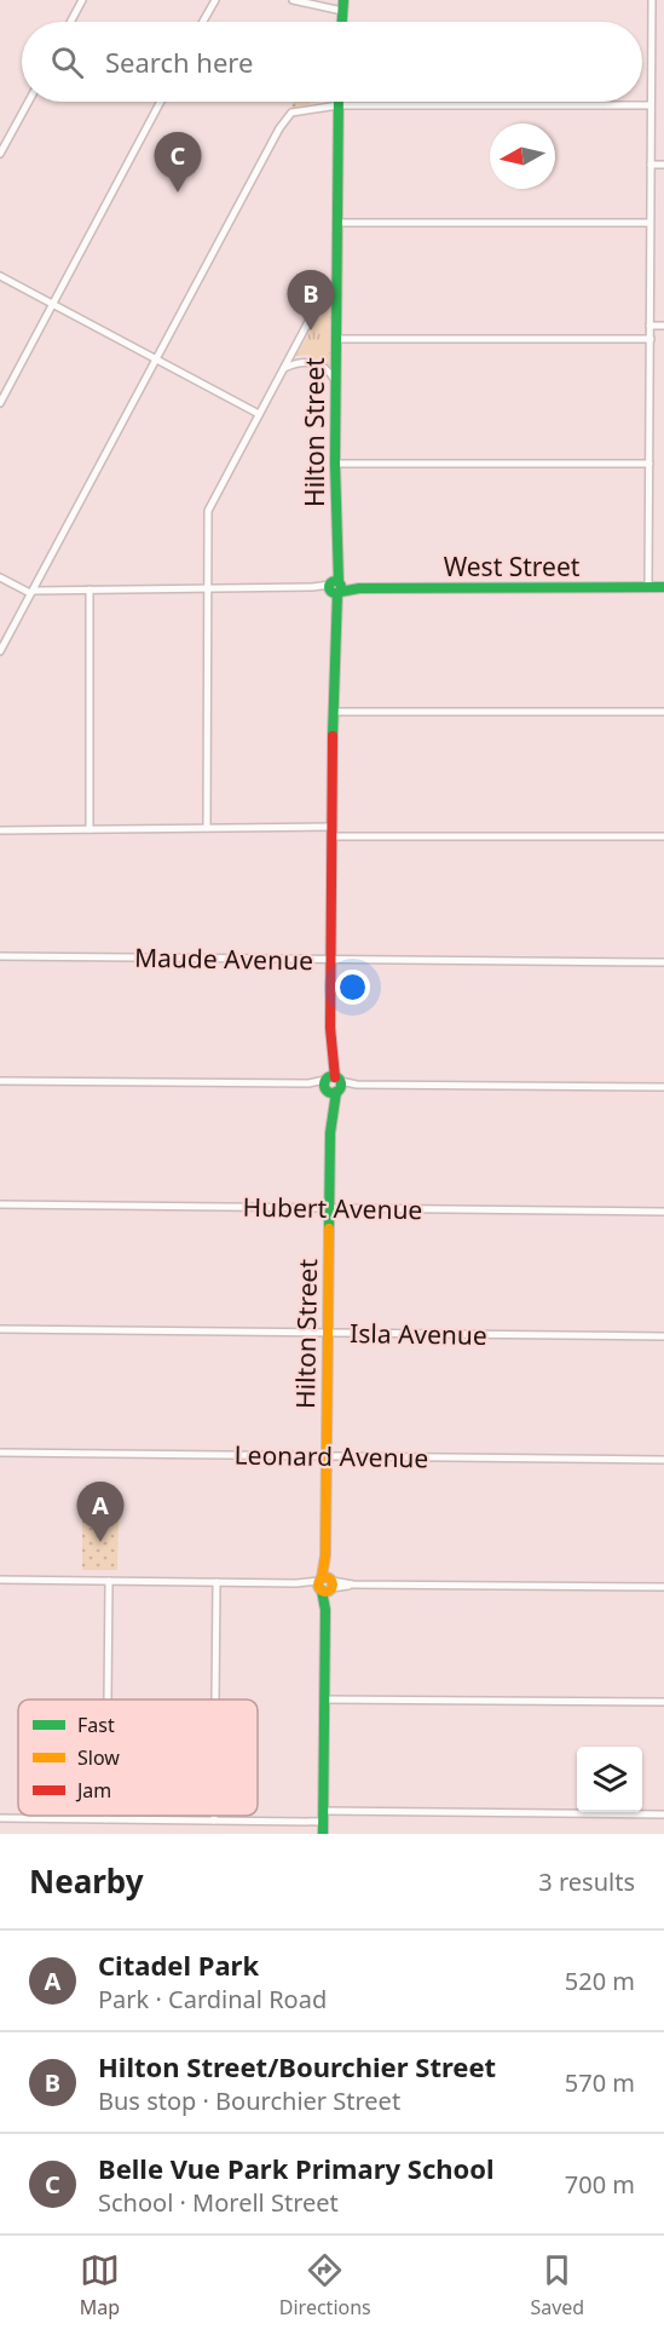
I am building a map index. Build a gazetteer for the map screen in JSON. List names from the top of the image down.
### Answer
{
  "streets": {
    "street": [
      "Hilton Street",
      "West Street",
      "Maude Avenue",
      "Hubert Avenue",
      "Isla Avenue",
      "Leonard Avenue"
    ]
  },
  "crossings": [
    ["Hilton Street", "West Street"],
    ["Hilton Street", "Maude Avenue"],
    ["Hilton Street", "Hubert Avenue"],
    ["Hilton Street", "Isla Avenue"],
    ["Hilton Street", "Leonard Avenue"]
  ],
  "legend": ["Fast", "Slow", "Jam"],
  "north": "left",
  "page": {
    "search": "Search here",
    "pins": ["C", "B", "A"],
    "heading": ["Nearby", "3 results"],
    "list": [
      {
        "mark": "A",
        "name": "Citadel Park",
        "note": "Park · Cardinal Road",
        "value": "520 m"
      },
      {
        "mark": "B",
        "name": "Hilton Street/Bourchier Street",
        "note": "Bus stop · Bourchier Street",
        "value": "570 m"
      },
      {
        "mark": "C",
        "name": "Belle Vue Park Primary School",
        "note": "School · Morell Street",
        "value": "700 m"
      }
    ],
    "nav": ["Map", "Directions", "Saved"]
  }
}
